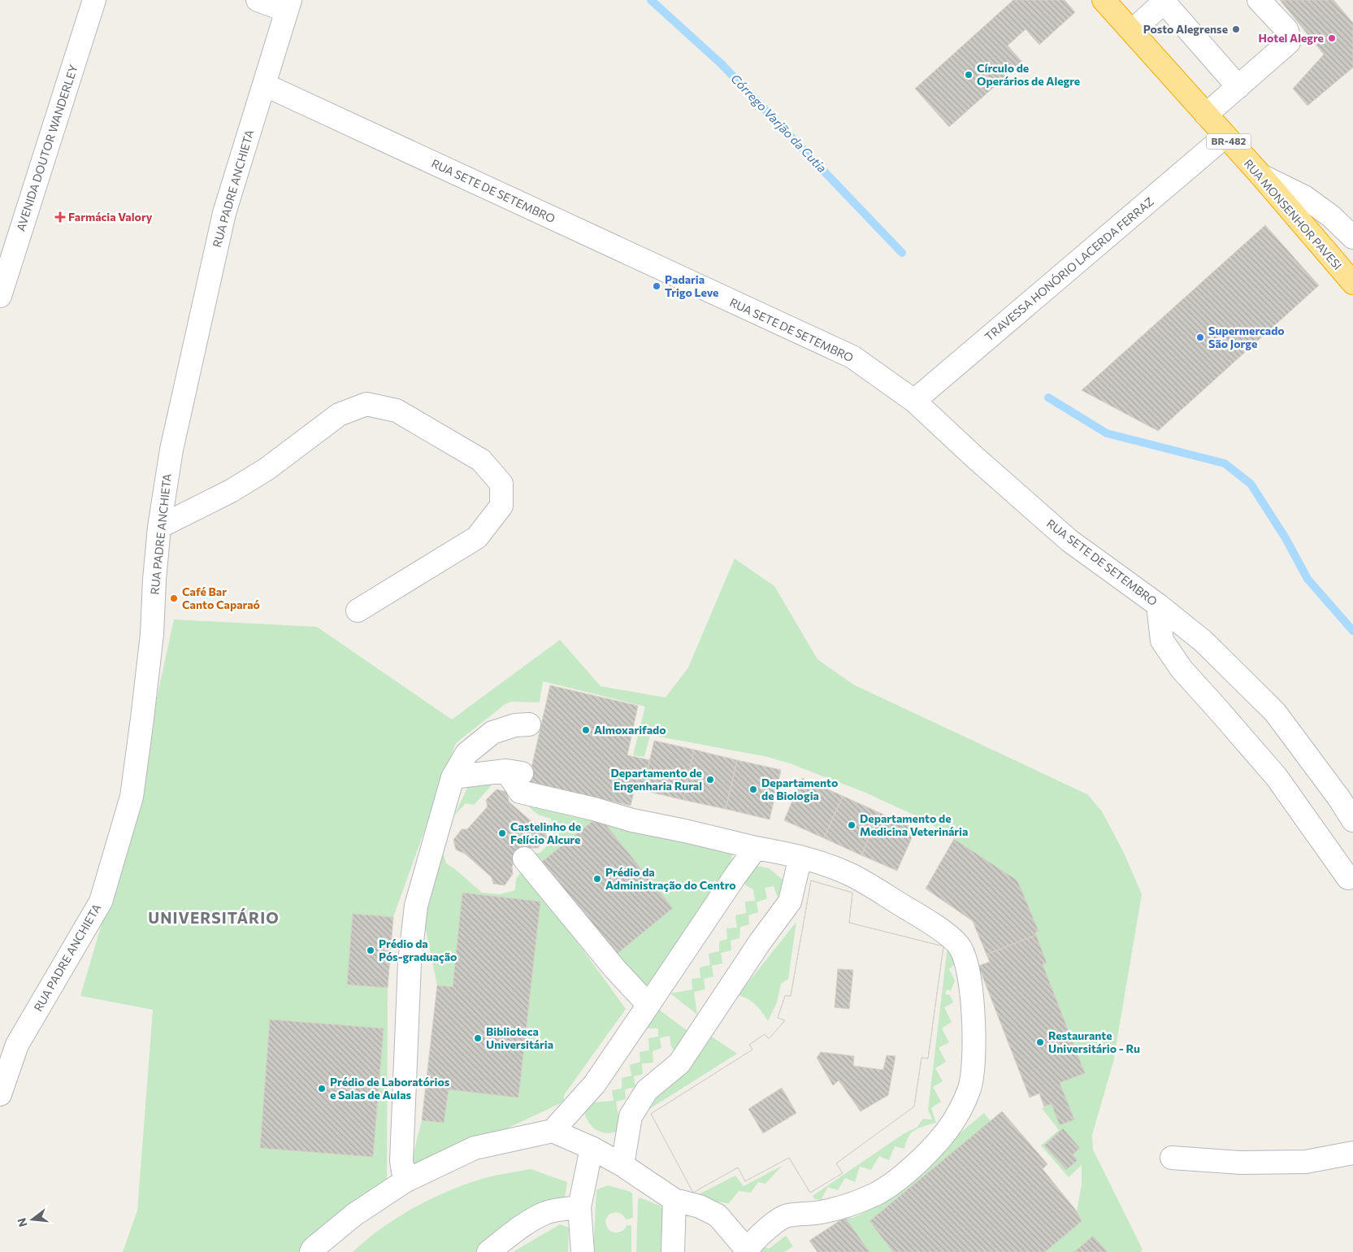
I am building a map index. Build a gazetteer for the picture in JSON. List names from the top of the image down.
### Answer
{
  "streets": {
    "highway": ["BR-482", "RUA MONSENHOR PAVESI"],
    "street": [
      "AVENIDA DOUTOR WANDERLEY",
      "RUA PADRE ANCHIETA",
      "RUA SETE DE SETEMBRO",
      "TRAVESSA HONÓRIO LACERDA FERRAZ"
    ]
  },
  "crossings": [
    ["RUA PADRE ANCHIETA", "RUA SETE DE SETEMBRO"],
    ["RUA SETE DE SETEMBRO", "TRAVESSA HONÓRIO LACERDA FERRAZ"],
    ["RUA MONSENHOR PAVESI", "TRAVESSA HONÓRIO LACERDA FERRAZ"]
  ],
  "districts": ["UNIVERSITÁRIO"],
  "water": ["Córrego Varjão da Cutia"],
  "places": {
    "other": [
      "Posto Alegrense",
      "Hotel Alegre",
      "Círculo de Operários de Alegre",
      "Padaria Trigo Leve",
      "Supermercado São Jorge",
      "Café Bar Canto Caparaó",
      "Almoxarifado",
      "Departamento de Engenharia Rural",
      "Departamento de Biologia",
      "Departamento de Medicina Veterinária",
      "Castelinho de Felício Alcure",
      "Prédio da Administração do Centro",
      "Prédio da Pós-graduação",
      "Biblioteca Universitária",
      "Restaurante Universitário - Ru",
      "Prédio de Laboratórios e Salas de Aulas"
    ],
    "health": ["Farmácia Valory"]
  },
  "north": "left"
}
